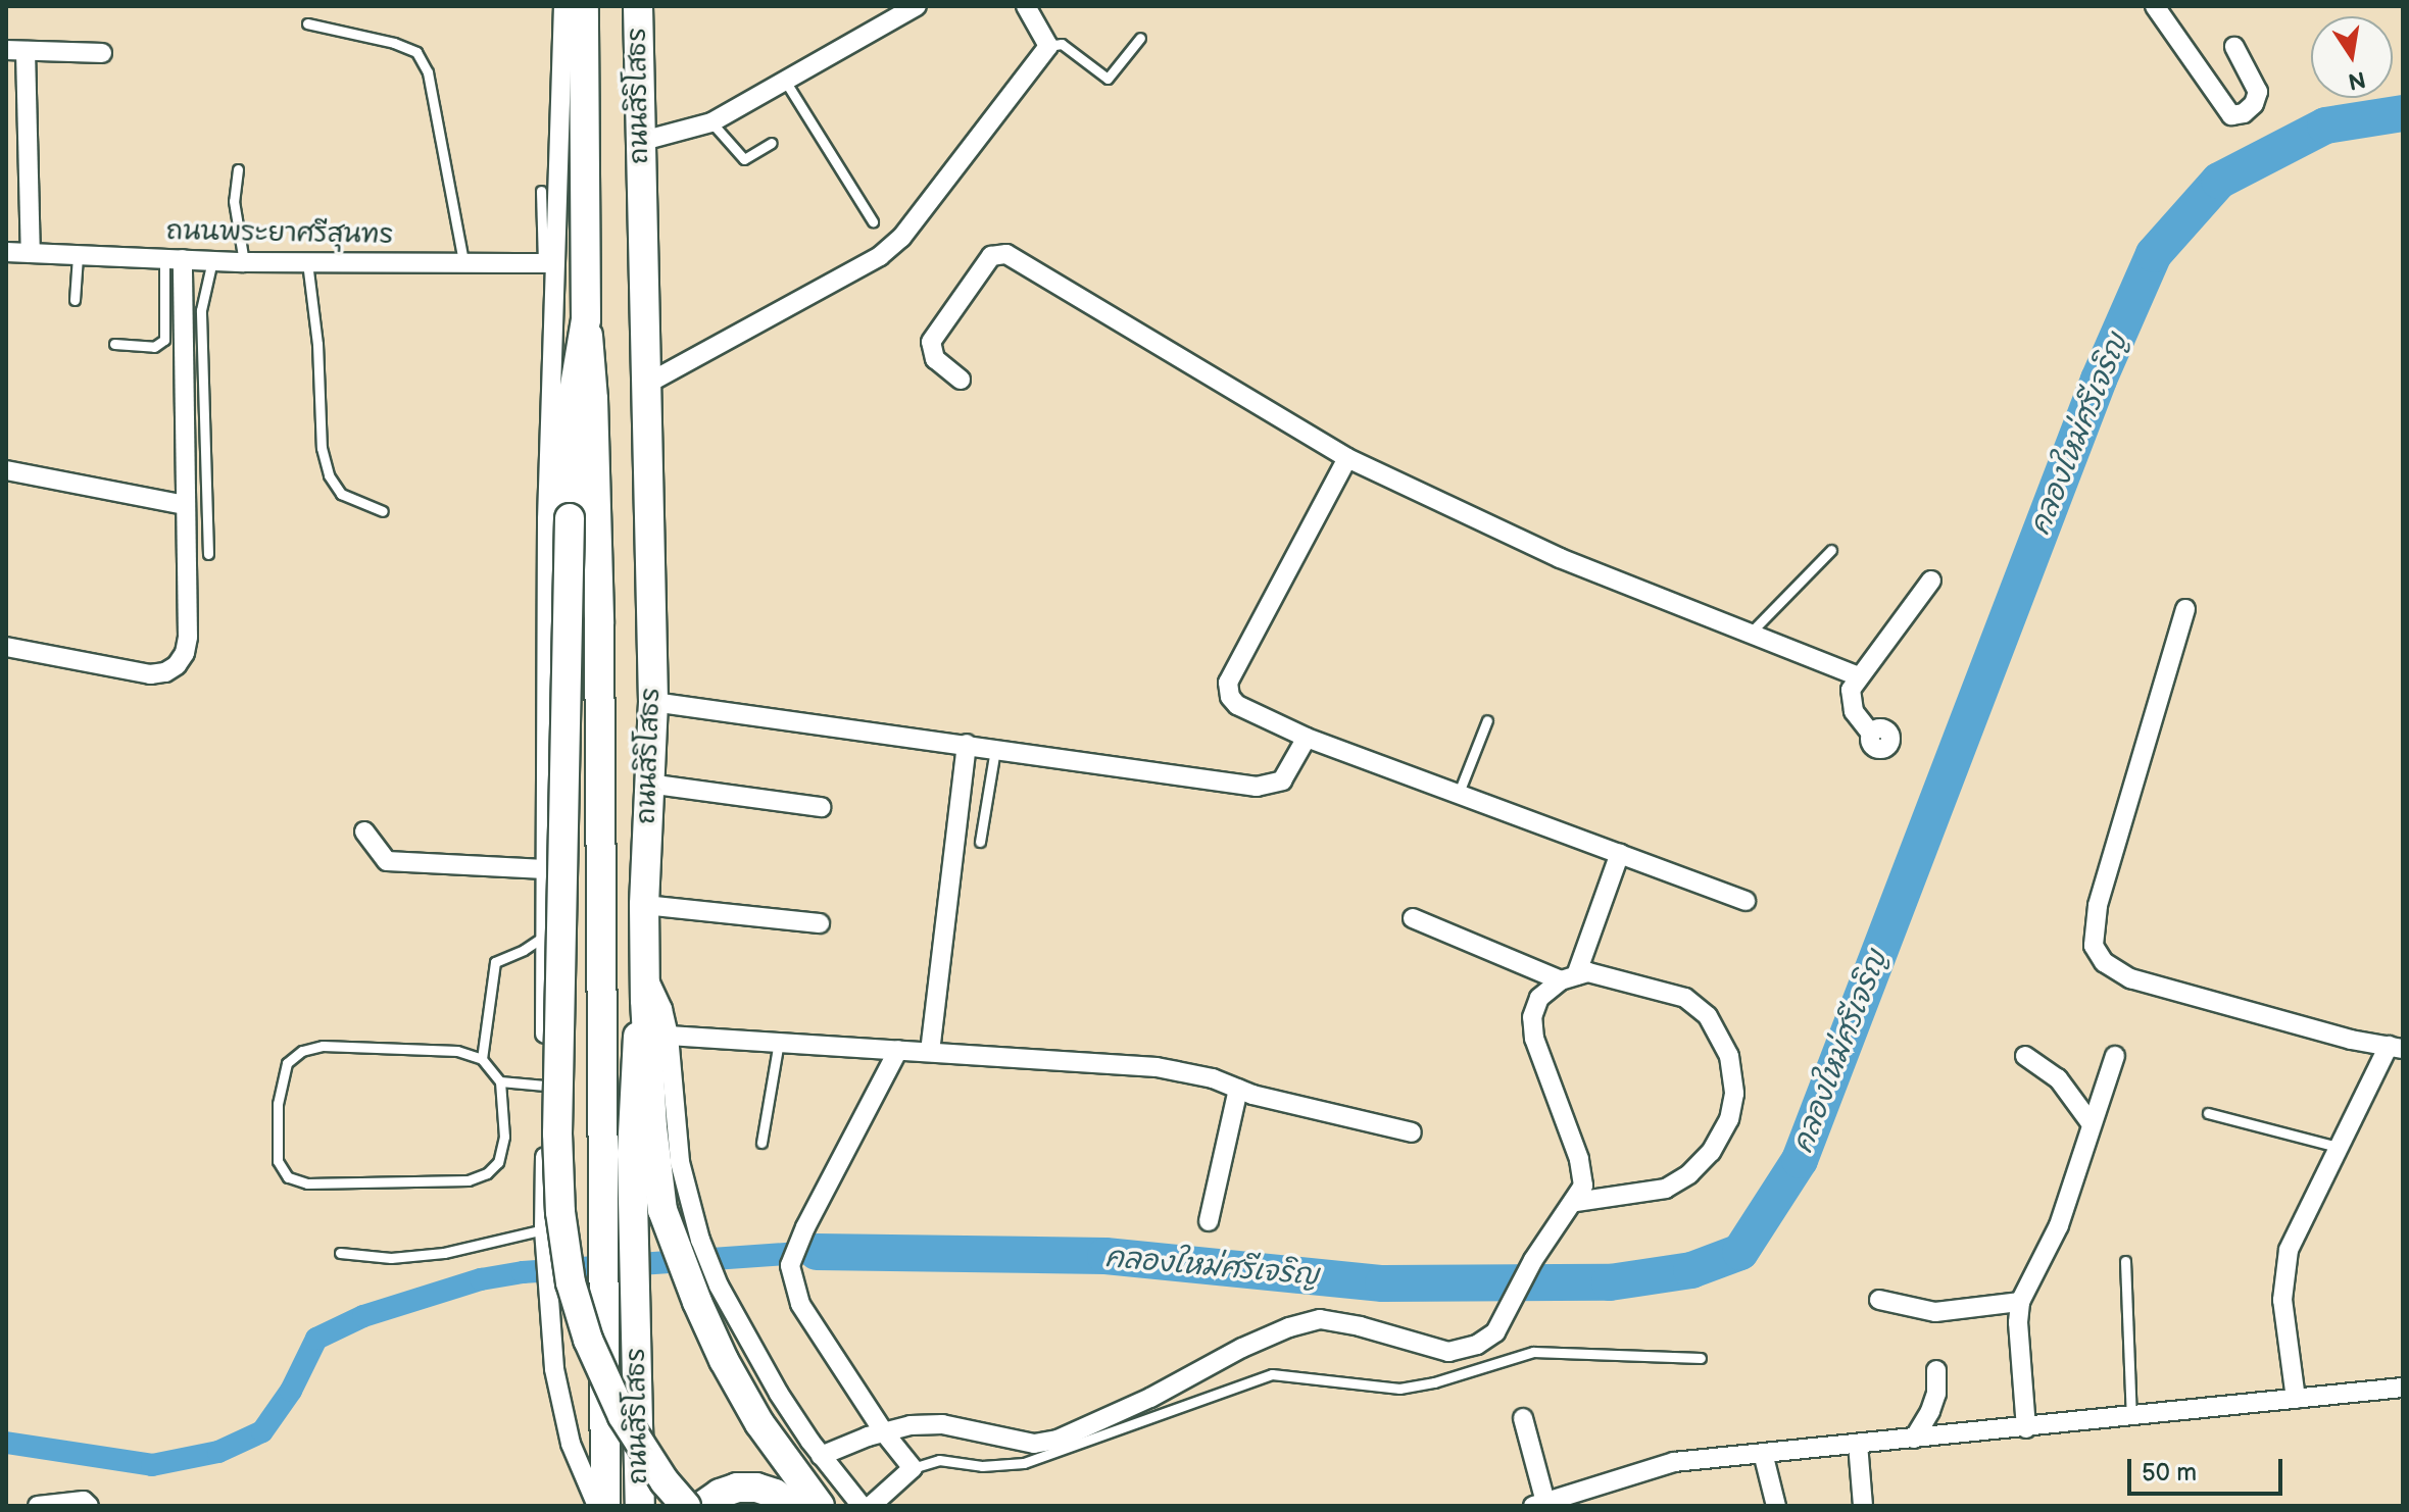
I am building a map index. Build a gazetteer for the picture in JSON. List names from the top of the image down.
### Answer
{
  "streets": {
    "main road": ["ถนนสิริโสธร"],
    "street": ["ถนนพระยาศรีสุนทร"]
  },
  "water": ["คลองใหม่ศรีเจริญ"],
  "scale_bar": "50 m",
  "north": "bottom"
}
